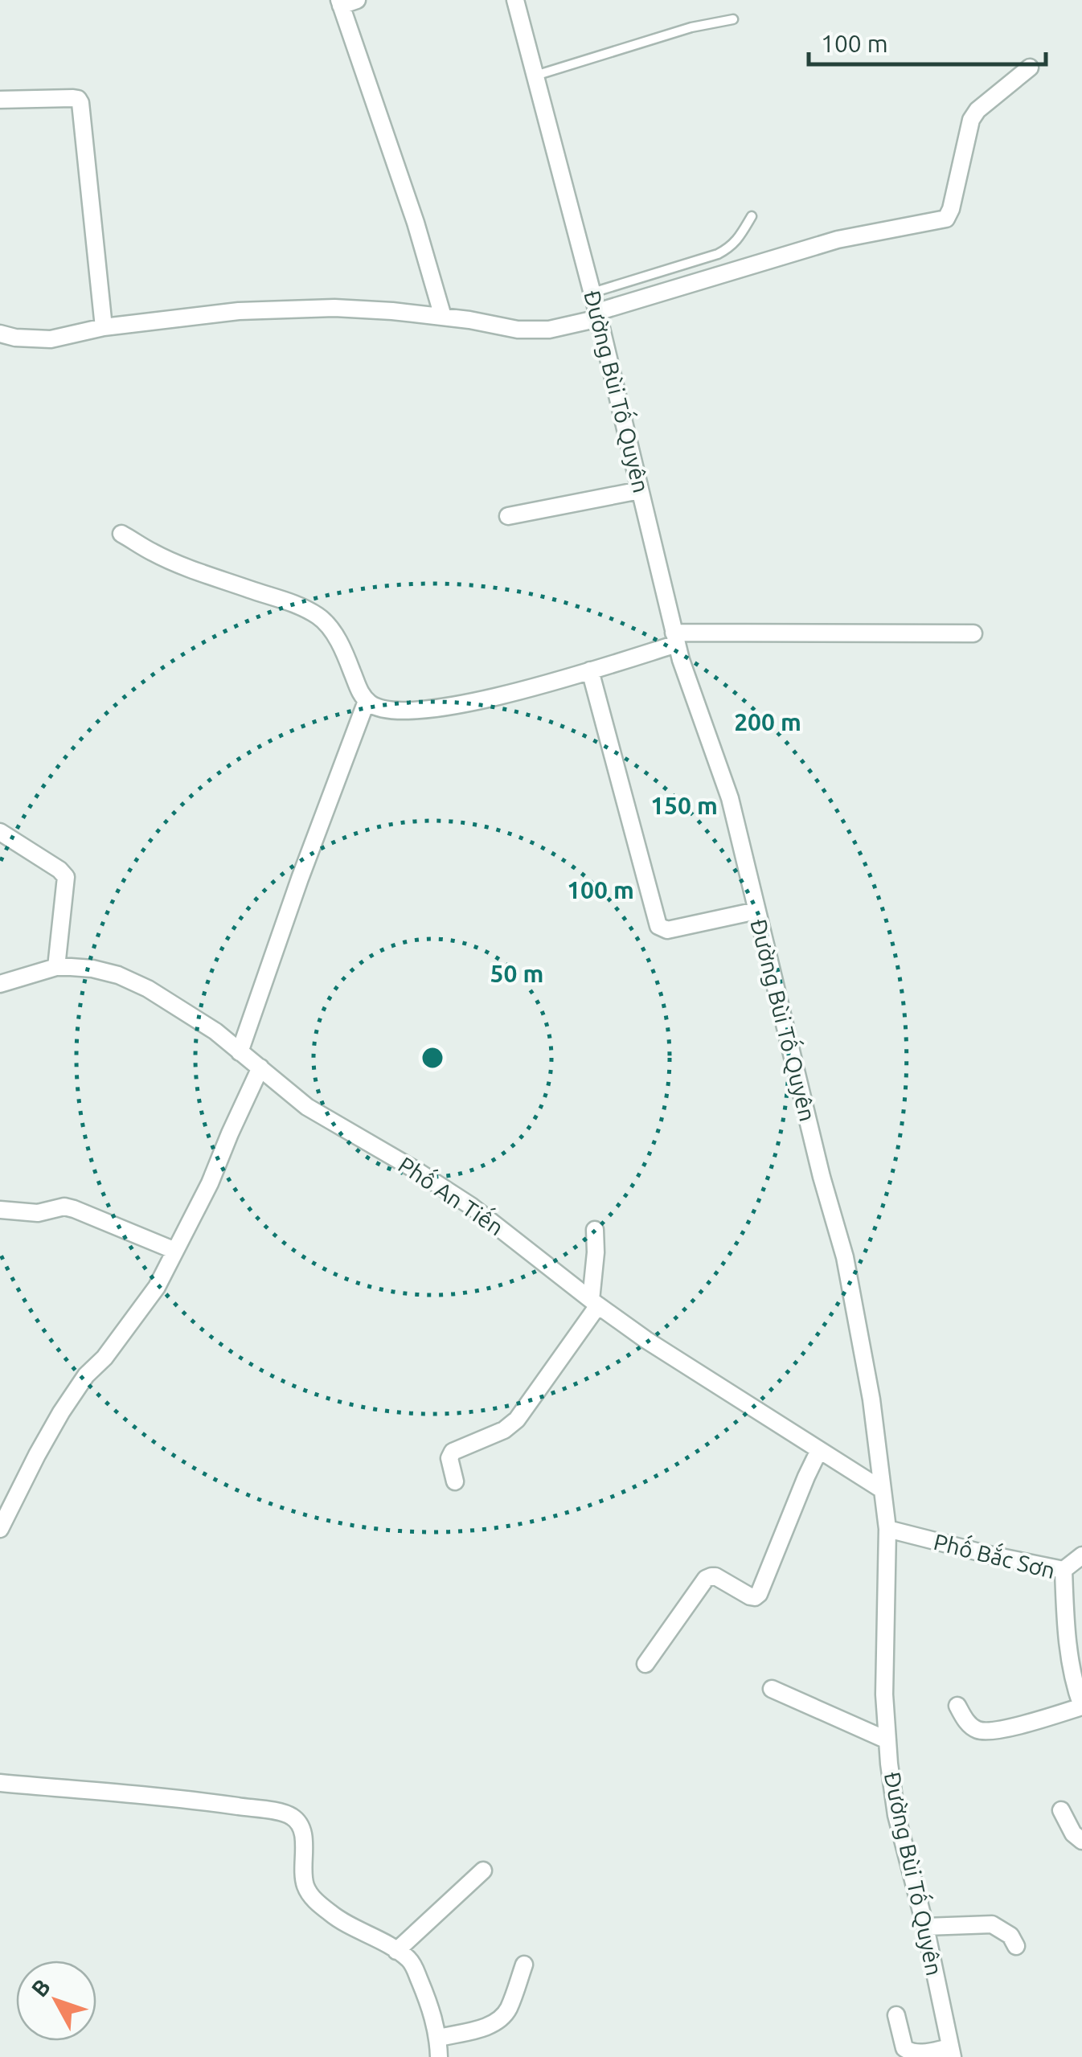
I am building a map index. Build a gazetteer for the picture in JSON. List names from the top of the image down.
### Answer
{
  "streets": {
    "street": ["Đường Bùi Tố Quyên", "Phố An Tiến", "Phố Bắc Sơn"]
  },
  "crossings": [
    ["Đường Bùi Tố Quyên", "Phố An Tiến"],
    ["Đường Bùi Tố Quyên", "Phố Bắc Sơn"]
  ],
  "scale_bar": "100 m",
  "north": "top left",
  "rings": [
    "200 m",
    "150 m",
    "100 m",
    "50 m"
  ]
}
